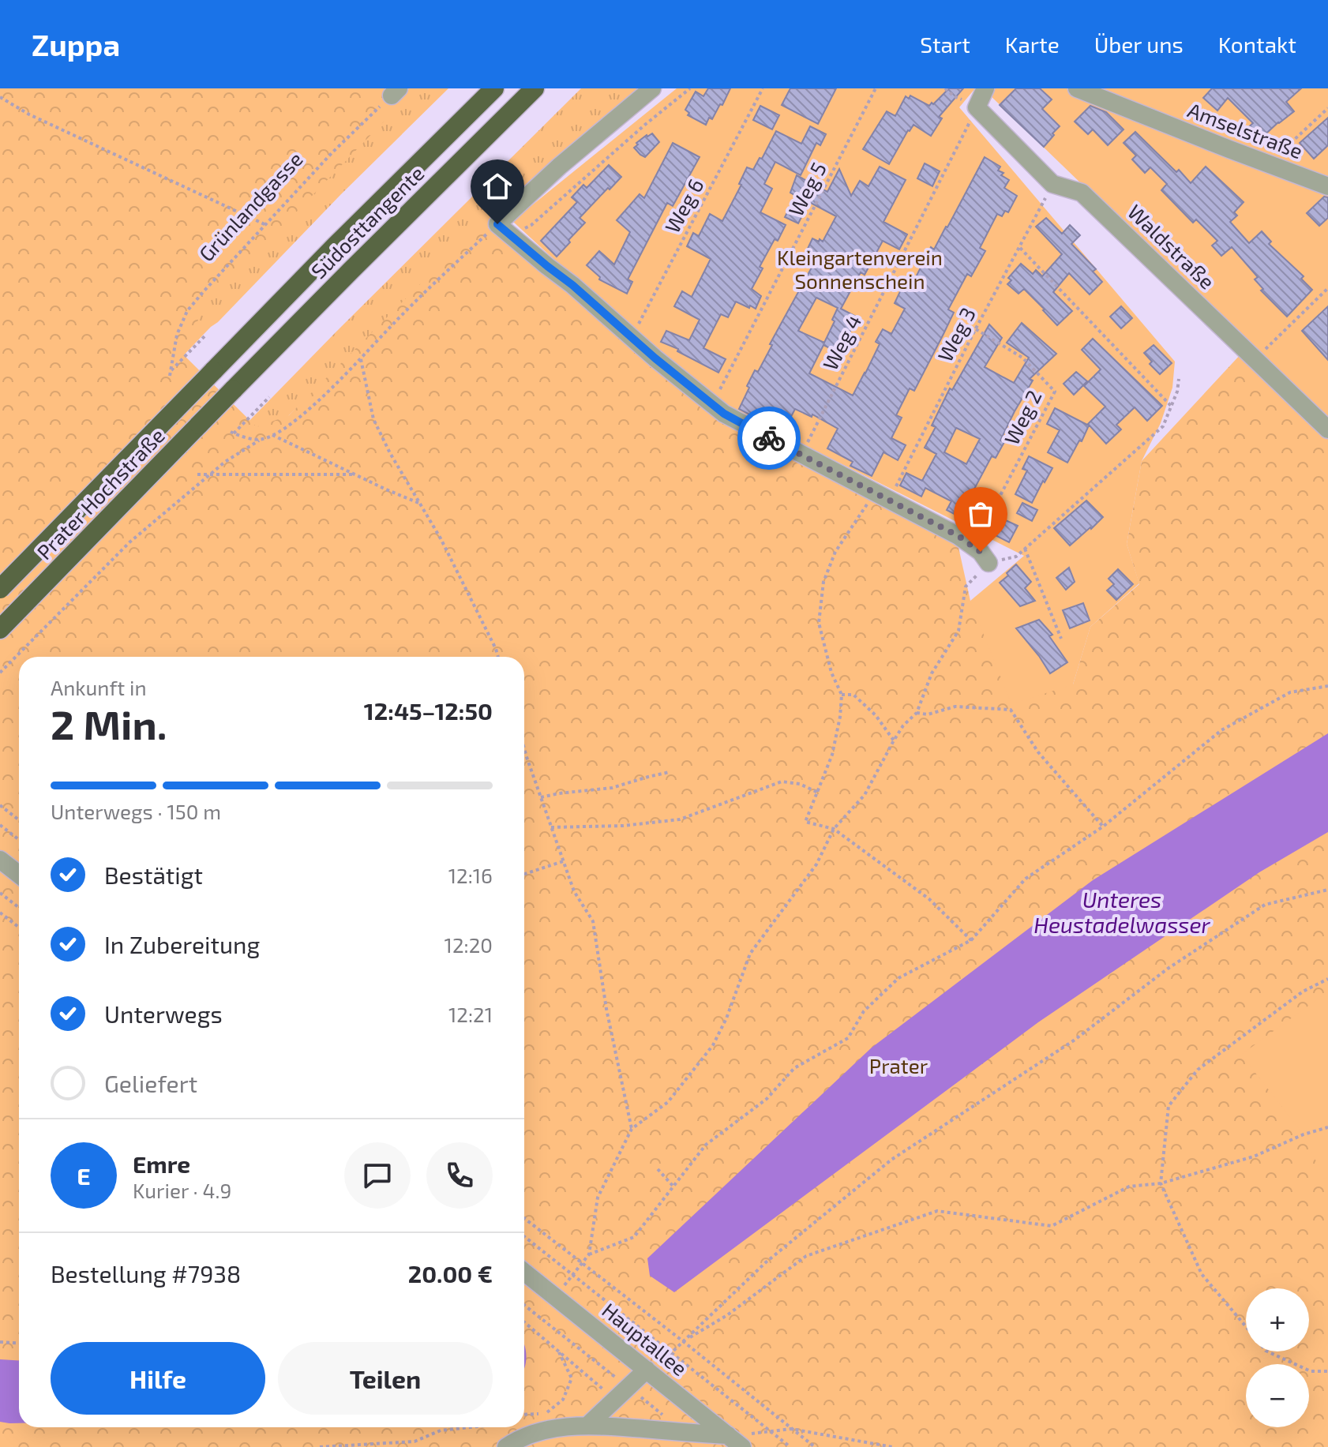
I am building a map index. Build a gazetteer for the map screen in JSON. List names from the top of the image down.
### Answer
{
  "streets": {
    "highway": ["Südosttangente", "Prater Hochstraße"],
    "street": ["Amselstraße", "Waldstraße", "Hauptallee"],
    "path": [
      "Weg 5",
      "Weg 6",
      "Grünlandgasse",
      "Weg 3",
      "Weg 4",
      "Weg 2"
    ]
  },
  "crossings": [
    ["Südosttangente", "Prater Hochstraße"],
    ["Waldstraße", "Weg 3"],
    ["Waldstraße", "Weg 4"],
    ["Weg 3", "Weg 2"]
  ],
  "water": ["Unteres Heustadelwasser"],
  "parks": ["Kleingartenverein Sonnenschein", "Prater"],
  "page": {
    "header": "Zuppa",
    "nav": [
      "Start",
      "Karte",
      "Über uns",
      "Kontakt"
    ],
    "heading": ["2 Min.", "Ankunft in", "12:45–12:50"],
    "panel": [
      "Emre",
      "Kurier · 4.9",
      "Bestellung #7938",
      "20.00 €"
    ],
    "bar": "Unterwegs · 150 m",
    "list": [
      ["Bestätigt", "12:16"],
      ["In Zubereitung", "12:20"],
      ["Unterwegs", "12:21"],
      "Geliefert"
    ],
    "round": "E",
    "map_buttons": ["+", "−"],
    "buttons": ["Hilfe", "Teilen"]
  }
}
